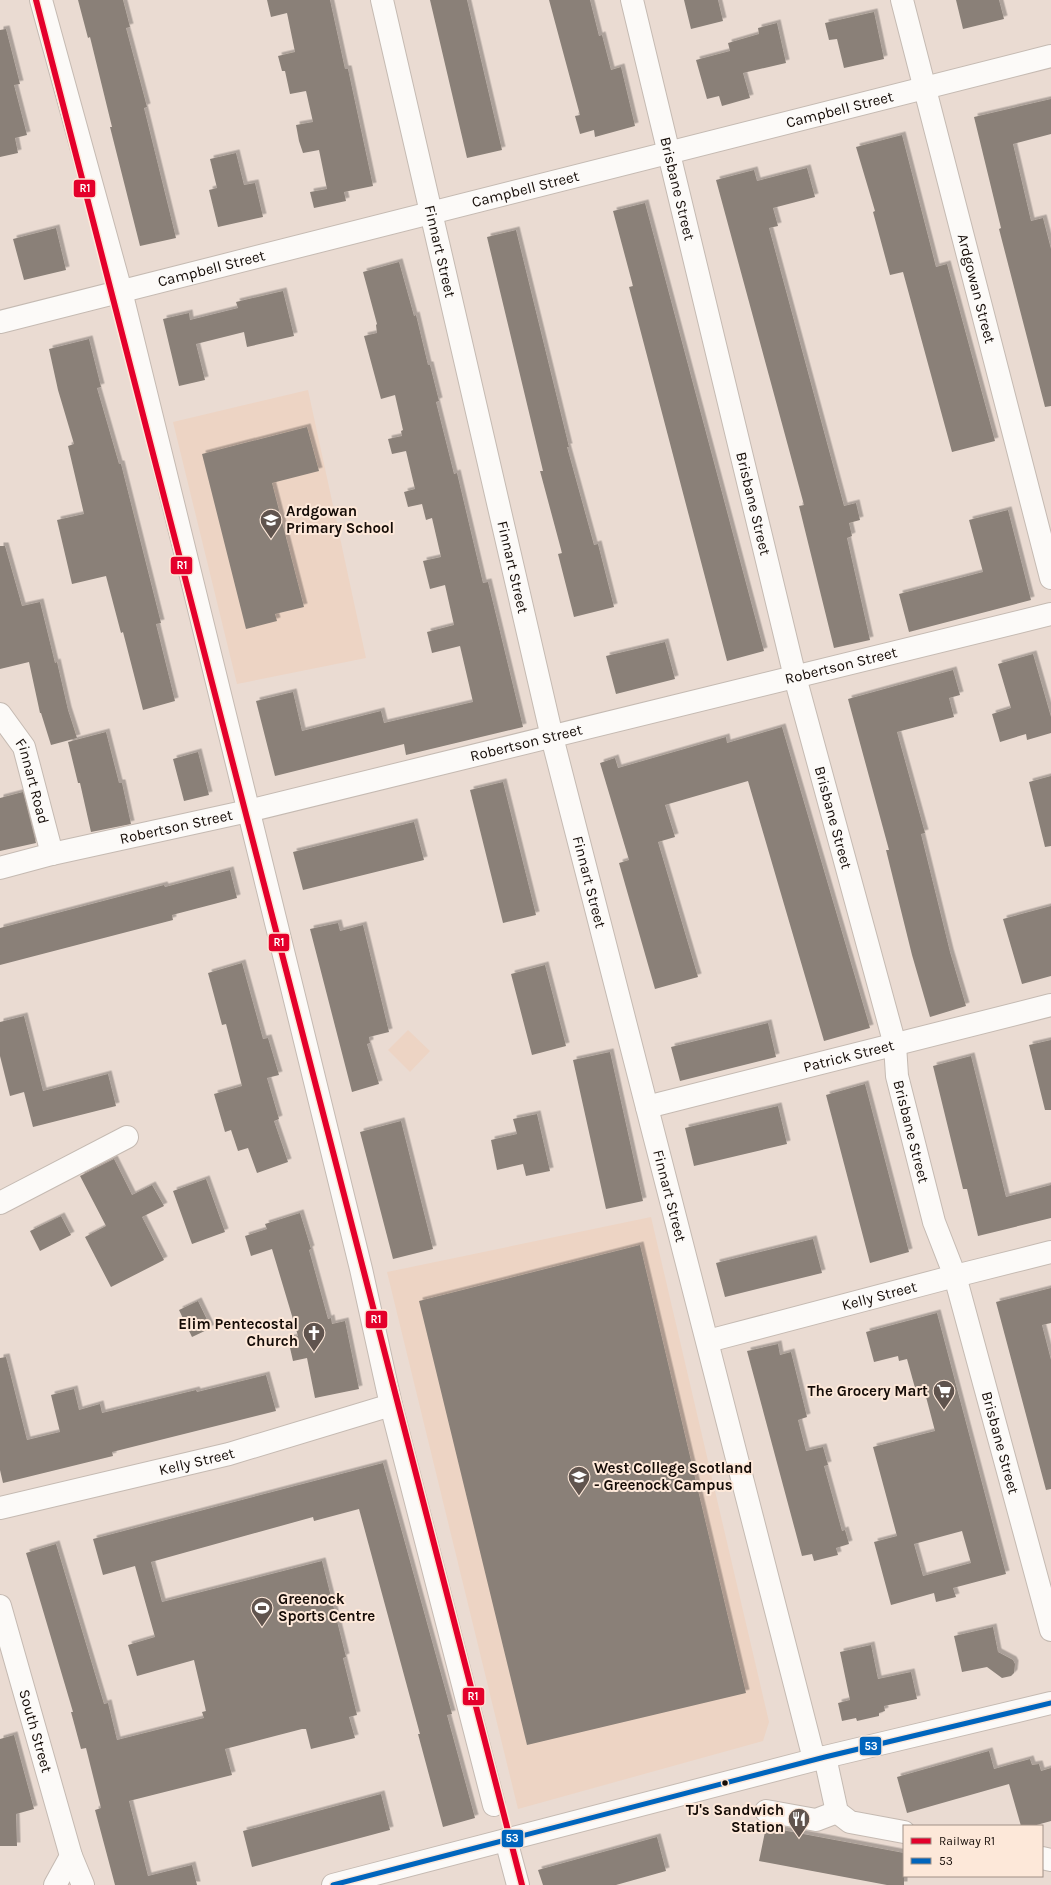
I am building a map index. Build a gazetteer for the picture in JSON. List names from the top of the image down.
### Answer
{
  "streets": {
    "street": [
      "Campbell Street",
      "Brisbane Street",
      "Finnart Street",
      "Ardgowan Street",
      "Robertson Street",
      "Finnart Road",
      "Patrick Street",
      "Kelly Street",
      "South Street"
    ]
  },
  "crossings": [
    ["Campbell Street", "Brisbane Street"],
    ["Campbell Street", "Finnart Street"],
    ["Campbell Street", "Ardgowan Street"],
    ["Brisbane Street", "Robertson Street"],
    ["Brisbane Street", "Patrick Street"],
    ["Brisbane Street", "Kelly Street"],
    ["Finnart Street", "Robertson Street"],
    ["Finnart Street", "Patrick Street"],
    ["Finnart Street", "Kelly Street"],
    ["Robertson Street", "Finnart Road"]
  ],
  "places": {
    "school or university": ["Ardgowan Primary School", "West College Scotland - Greenock Campus"],
    "church": ["Elim Pentecostal Church"],
    "supermarket": ["The Grocery Mart"],
    "sports": ["Greenock Sports Centre"],
    "restaurant": ["TJ's Sandwich Station"]
  },
  "lines": ["rail line R1", "transit line 53"],
  "legend": ["Railway R1", "53"]
}
